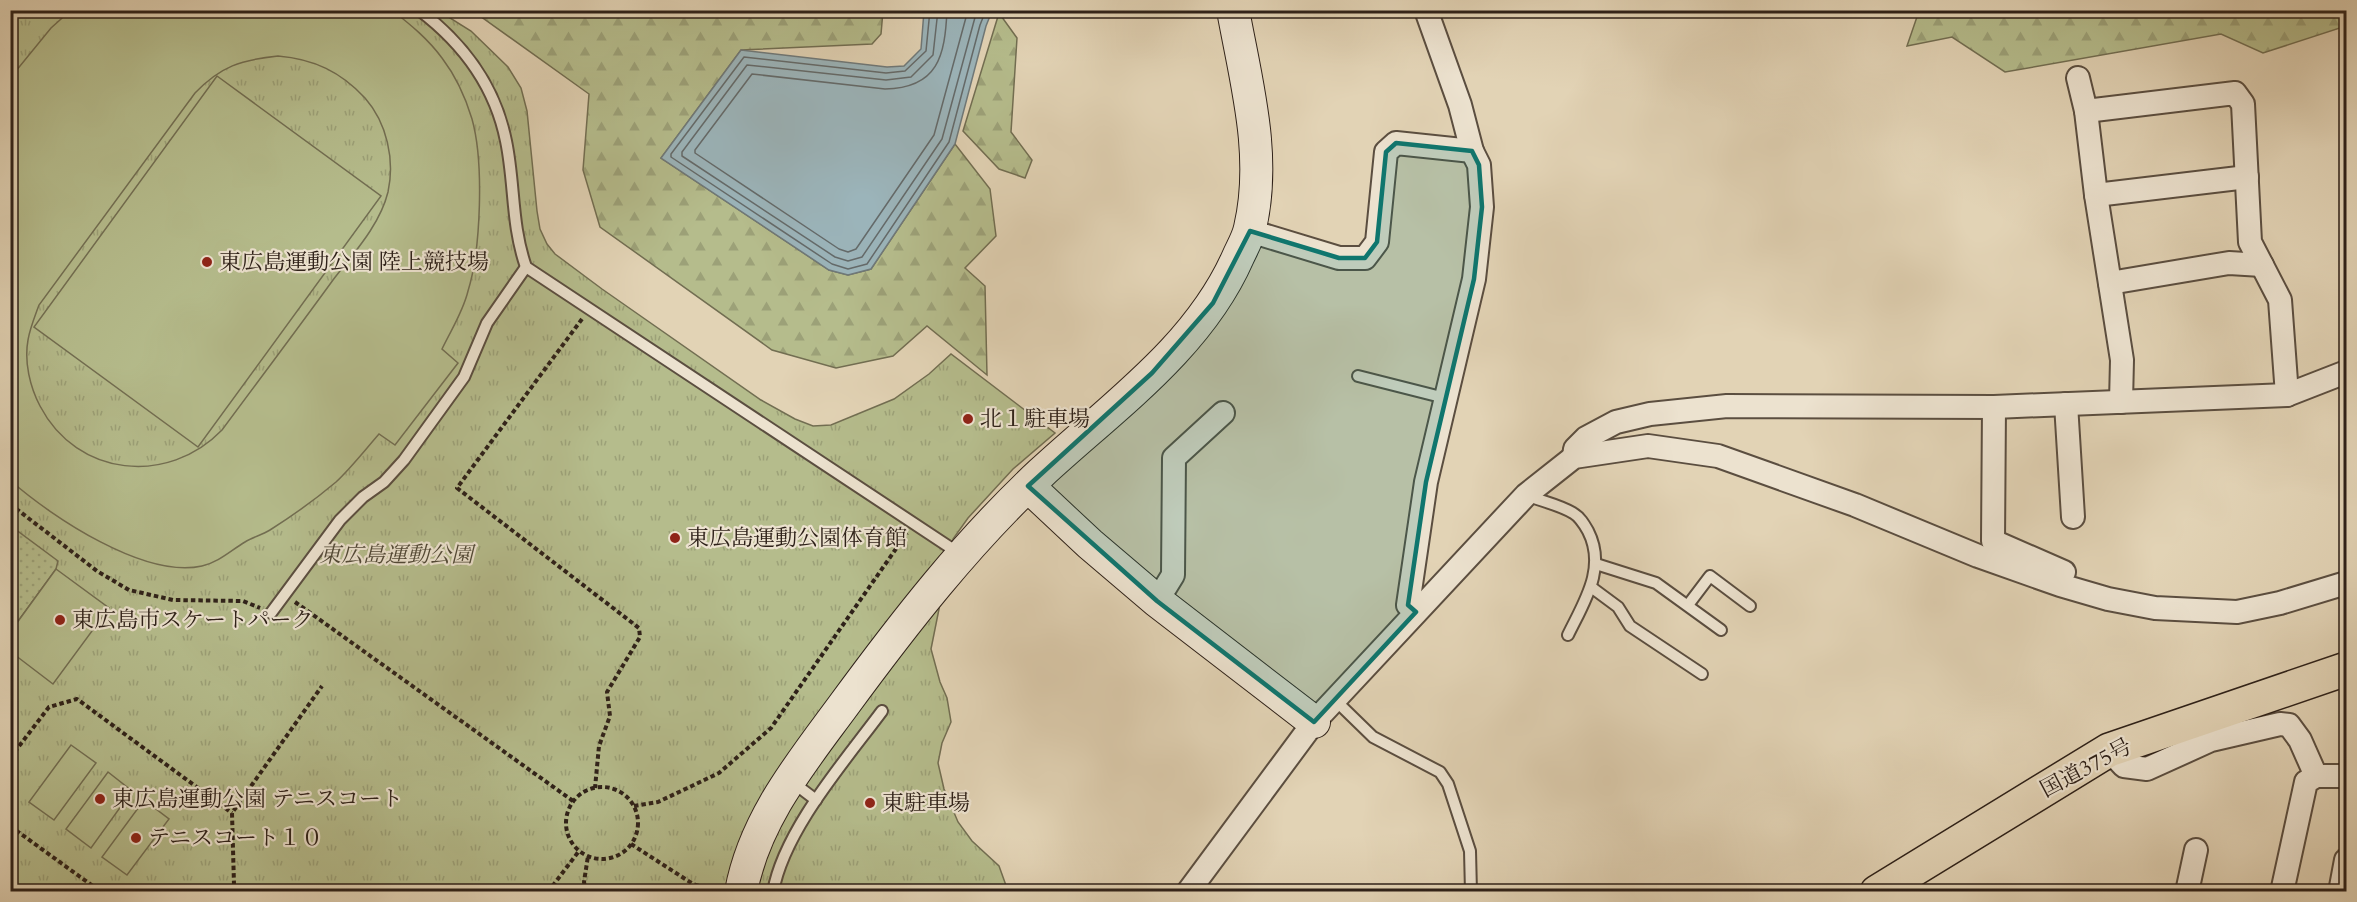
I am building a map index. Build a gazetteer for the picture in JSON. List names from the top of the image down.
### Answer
{
  "streets": {
    "highway": ["国道375号"]
  },
  "parks": ["東広島運動公園"],
  "places": [
    "東広島運動公園 陸上競技場",
    "北１駐車場",
    "東広島運動公園体育館",
    "東広島市スケートパーク",
    "東広島運動公園 テニスコート",
    "東駐車場",
    "テニスコート１０"
  ]
}
